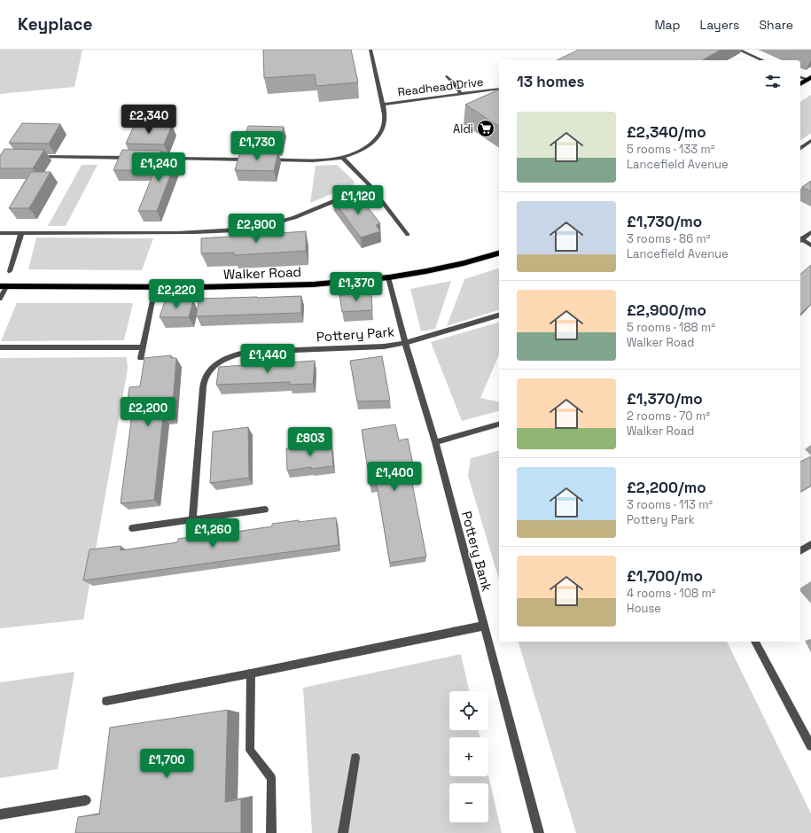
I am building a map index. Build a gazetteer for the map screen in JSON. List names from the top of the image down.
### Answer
{
  "streets": {
    "main road": ["Walker Road"],
    "street": ["Readhead Drive", "Pottery Park", "Pottery Bank"]
  },
  "crossings": [
    ["Walker Road", "Pottery Bank"],
    ["Pottery Park", "Pottery Bank"]
  ],
  "places": {
    "supermarket": ["Aldi"]
  },
  "page": {
    "header": "Keyplace",
    "nav": ["Map", "Layers", "Share"],
    "heading": "13 homes",
    "list": [
      {
        "name": "£2,340/mo",
        "note": "5 rooms · 133 m² · Lancefield Avenue"
      },
      {
        "name": "£1,730/mo",
        "note": "3 rooms · 86 m² · Lancefield Avenue"
      },
      {
        "name": "£2,900/mo",
        "note": "5 rooms · 188 m² · Walker Road"
      },
      {
        "name": "£1,370/mo",
        "note": "2 rooms · 70 m² · Walker Road"
      },
      {
        "name": "£2,200/mo",
        "note": "3 rooms · 113 m² · Pottery Park"
      },
      {
        "name": "£1,700/mo",
        "note": "4 rooms · 108 m² · House"
      }
    ],
    "price": [
      "£2,340",
      "£1,730",
      "£1,240",
      "£1,120",
      "£2,900",
      "£1,370",
      "£2,220",
      "£1,440",
      "£2,200",
      "£803",
      "£1,400",
      "£1,260",
      "£1,700"
    ],
    "map_buttons": ["+", "−"]
  }
}
